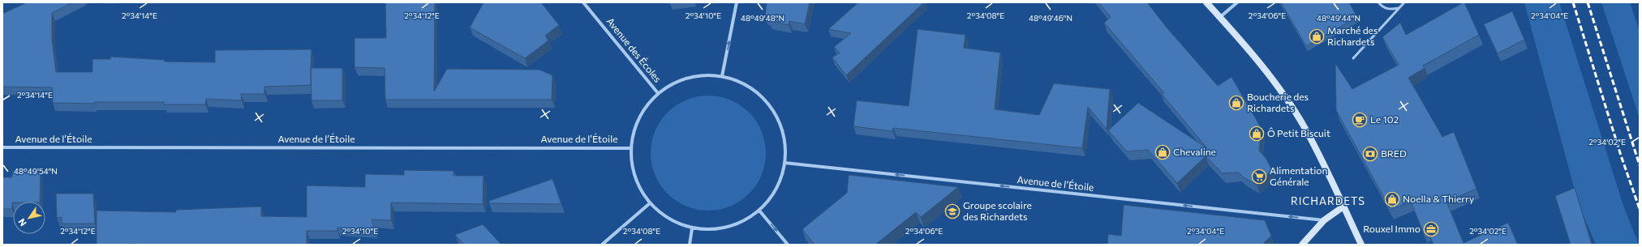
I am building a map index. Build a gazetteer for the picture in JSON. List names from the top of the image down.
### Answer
{
  "streets": {
    "street": ["Avenue des Écoles", "Avenue de l’Étoile"]
  },
  "one_way": ["Avenue de l’Étoile"],
  "districts": ["RICHARDETS"],
  "places": {
    "shop": [
      "Marché des Richardets",
      "Boucherie des Richardets",
      "Ô Petit Biscuit",
      "Chevaline",
      "Noella & Thierry"
    ],
    "cafe": ["Le 102"],
    "bank": ["BRED"],
    "supermarket": ["Alimentation Générale"],
    "school or university": ["Groupe scolaire des Richardets"],
    "office": ["Rouxel Immo"]
  },
  "north": "bottom left",
  "coordinates": [
    "2°34'14\"E",
    "2°34'12\"E",
    "2°34'10\"E",
    "2°34'08\"E",
    "2°34'06\"E",
    "2°34'04\"E",
    "48°49'48\"N",
    "48°49'46\"N",
    "48°49'44\"N",
    "2°34'02\"E",
    "48°49'54\"N"
  ]
}
